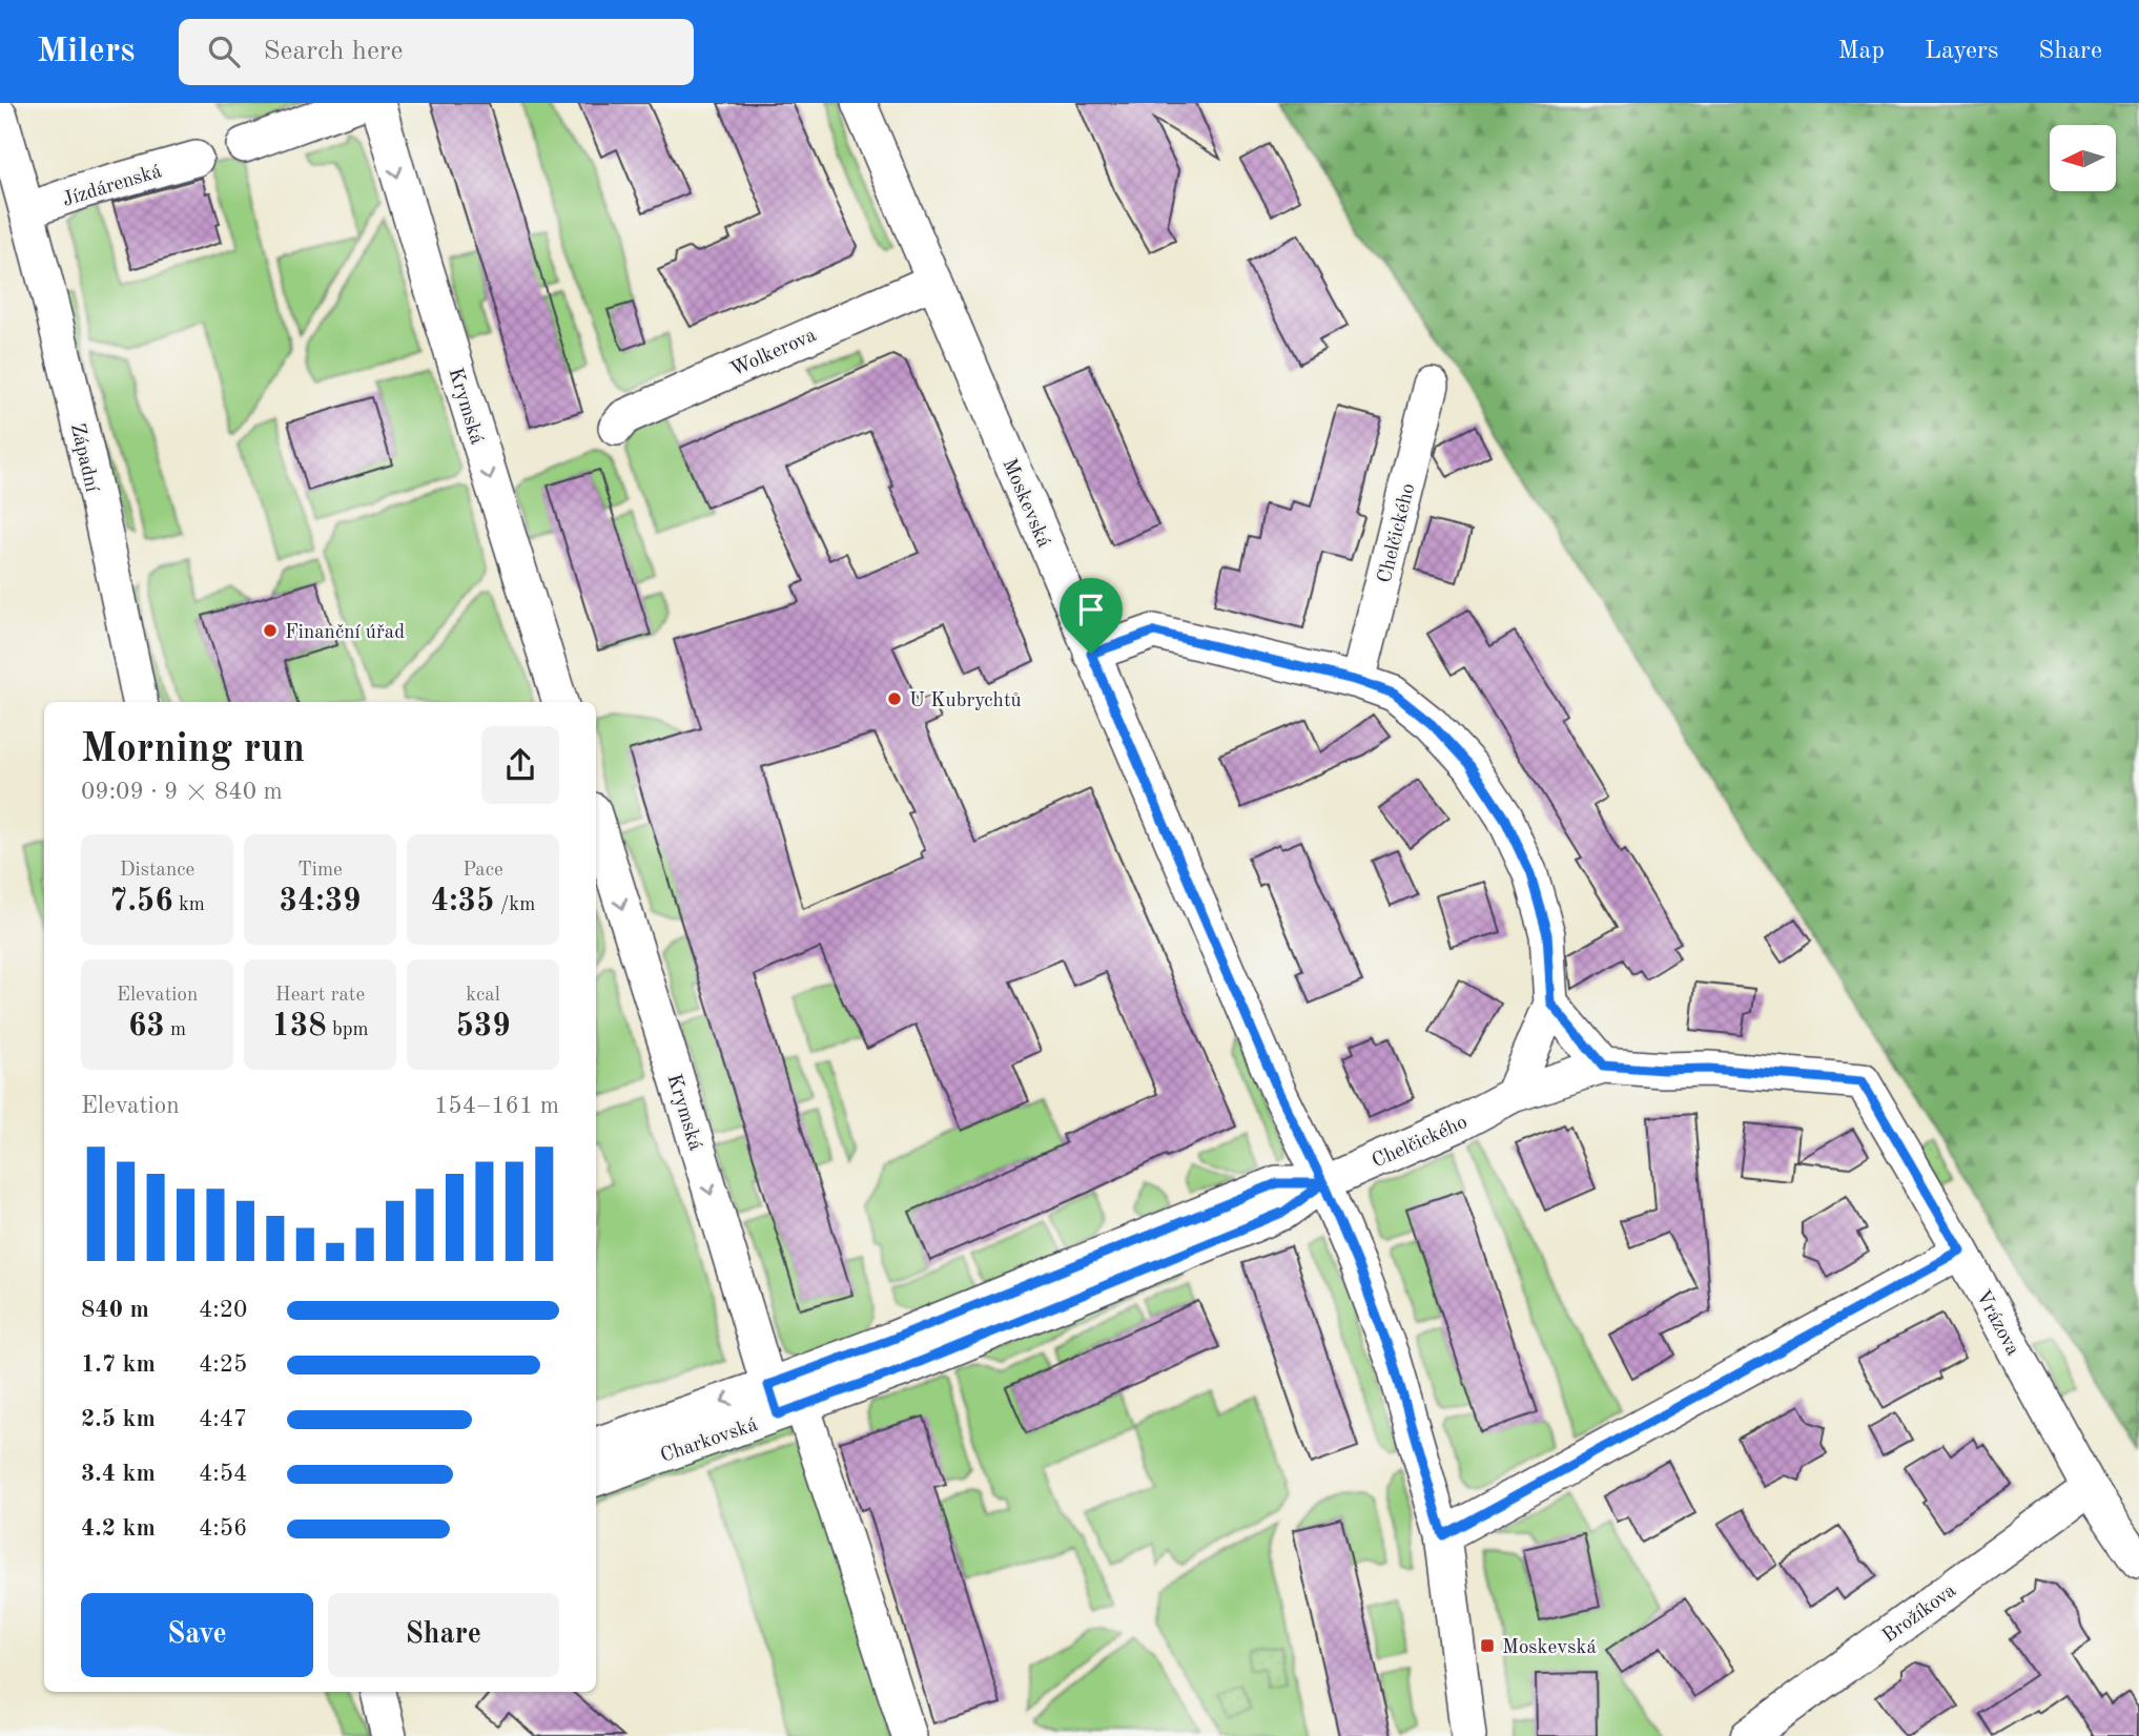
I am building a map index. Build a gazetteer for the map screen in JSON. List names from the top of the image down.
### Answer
{
  "streets": {
    "street": [
      "Jízdárenská",
      "Wolkerova",
      "Krymská",
      "Západní",
      "Moskevská",
      "Chelčického",
      "Vrázova",
      "Charkovská",
      "Brožíkova"
    ]
  },
  "crossings": [
    ["Jízdárenská", "Západní"],
    ["Wolkerova", "Moskevská"],
    ["Krymská", "Charkovská"],
    ["Moskevská", "Chelčického"],
    ["Moskevská", "Charkovská"],
    ["Chelčického", "Vrázova"],
    ["Chelčického", "Charkovská"],
    ["Vrázova", "Brožíkova"]
  ],
  "one_way": ["Krymská"],
  "places": {
    "other": ["Finanční úřad", "U Kubrychtů"],
    "transit": ["Moskevská"]
  },
  "north": "left",
  "page": {
    "header": "Milers",
    "search": "Search here",
    "nav": ["Map", "Layers", "Share"],
    "heading": ["Morning run", "09:09 · 9 × 840 m"],
    "stats": [
      ["Distance", "7.56 km"],
      ["Time", "34:39"],
      ["Pace", "4:35 /km"],
      ["Elevation", "63 m"],
      ["Heart rate", "138 bpm"],
      ["kcal", "539"]
    ],
    "chart": ["Elevation", "154–161 m"],
    "list": [
      {
        "name": "840 m",
        "note": "4:20"
      },
      {
        "name": "1.7 km",
        "note": "4:25"
      },
      {
        "name": "2.5 km",
        "note": "4:47"
      },
      {
        "name": "3.4 km",
        "note": "4:54"
      },
      {
        "name": "4.2 km",
        "note": "4:56"
      }
    ],
    "buttons": ["Save", "Share"]
  }
}
